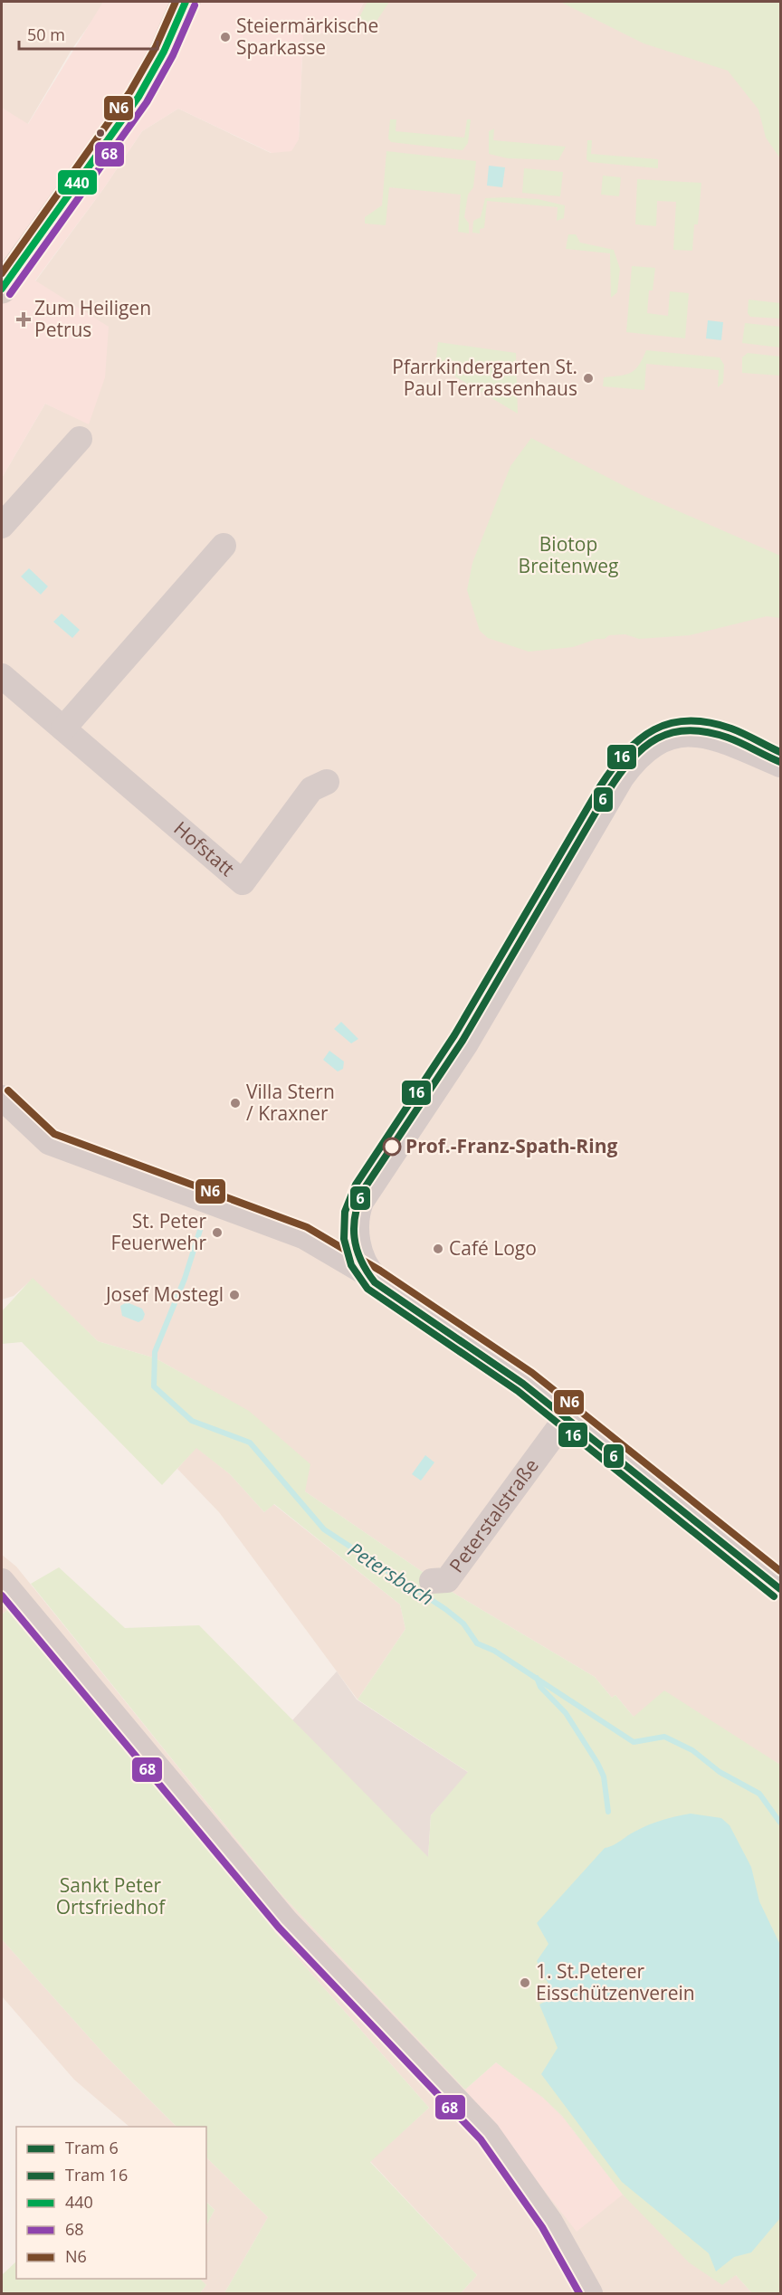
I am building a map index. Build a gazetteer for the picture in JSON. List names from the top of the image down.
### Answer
{
  "streets": {
    "street": ["Hofstatt", "Peterstalstraße"]
  },
  "water": ["Petersbach"],
  "parks": ["Biotop Breitenweg", "Sankt Peter Ortsfriedhof"],
  "places": {
    "other": [
      "Steiermärkische Sparkasse",
      "Pfarrkindergarten St. Paul Terrassenhaus",
      "Villa Stern / Kraxner",
      "Prof.-Franz-Spath-Ring",
      "St. Peter Feuerwehr",
      "Café Logo",
      "Josef Mostegl",
      "1. St.Peterer Eisschützenverein"
    ],
    "health": ["Zum Heiligen Petrus"]
  },
  "lines": [
    "transit line 440",
    "transit line N6",
    "transit line 68",
    "tram line 16",
    "tram line 6"
  ],
  "legend": [
    "Tram 6",
    "Tram 16",
    "440",
    "68",
    "N6"
  ],
  "scale_bar": "50 m"
}
